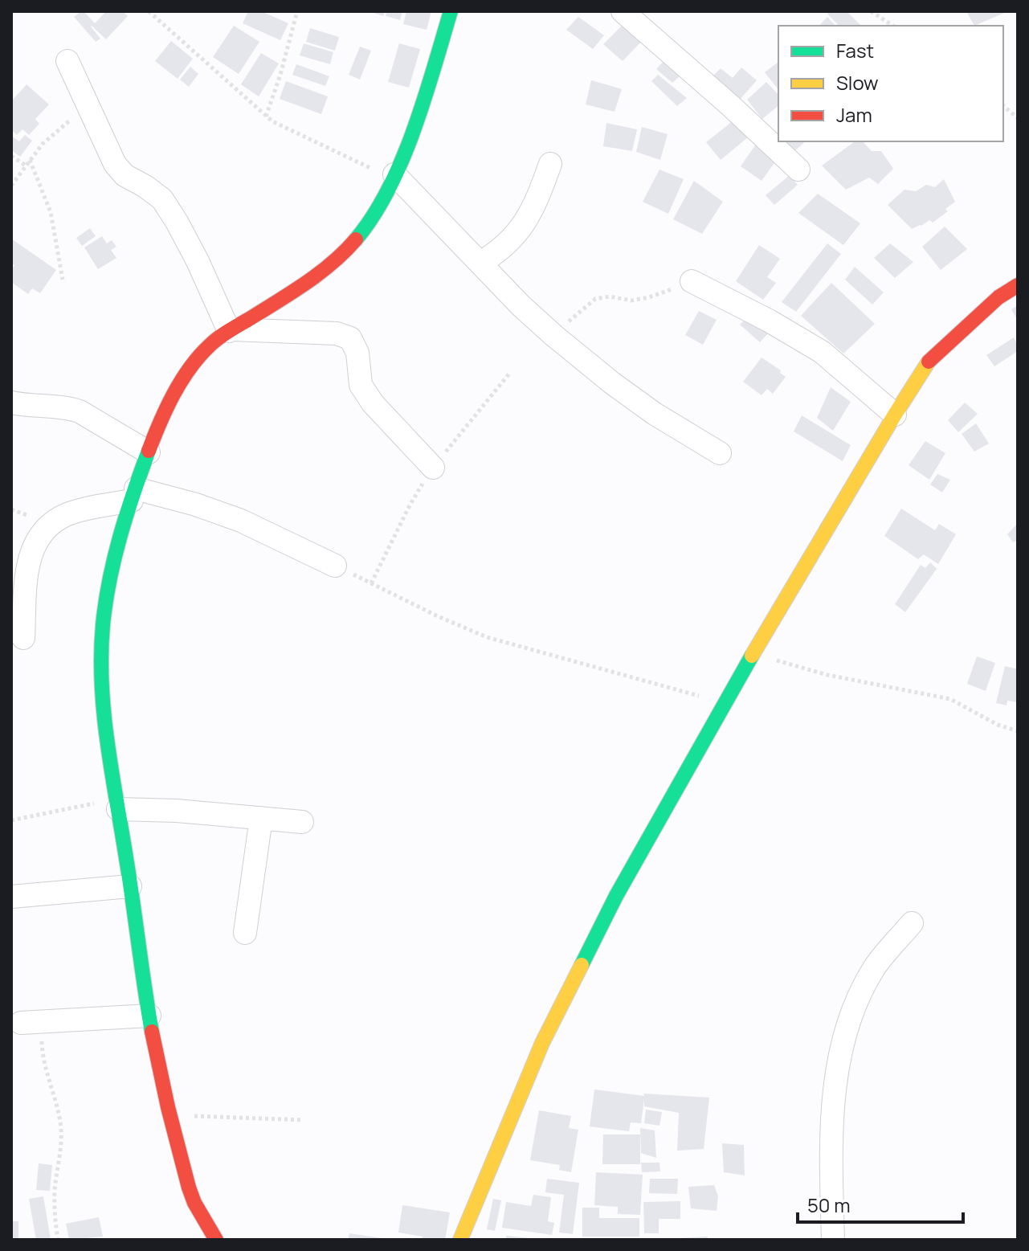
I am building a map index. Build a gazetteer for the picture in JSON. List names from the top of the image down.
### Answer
{
  "legend": ["Fast", "Slow", "Jam"],
  "scale_bar": "50 m"
}
